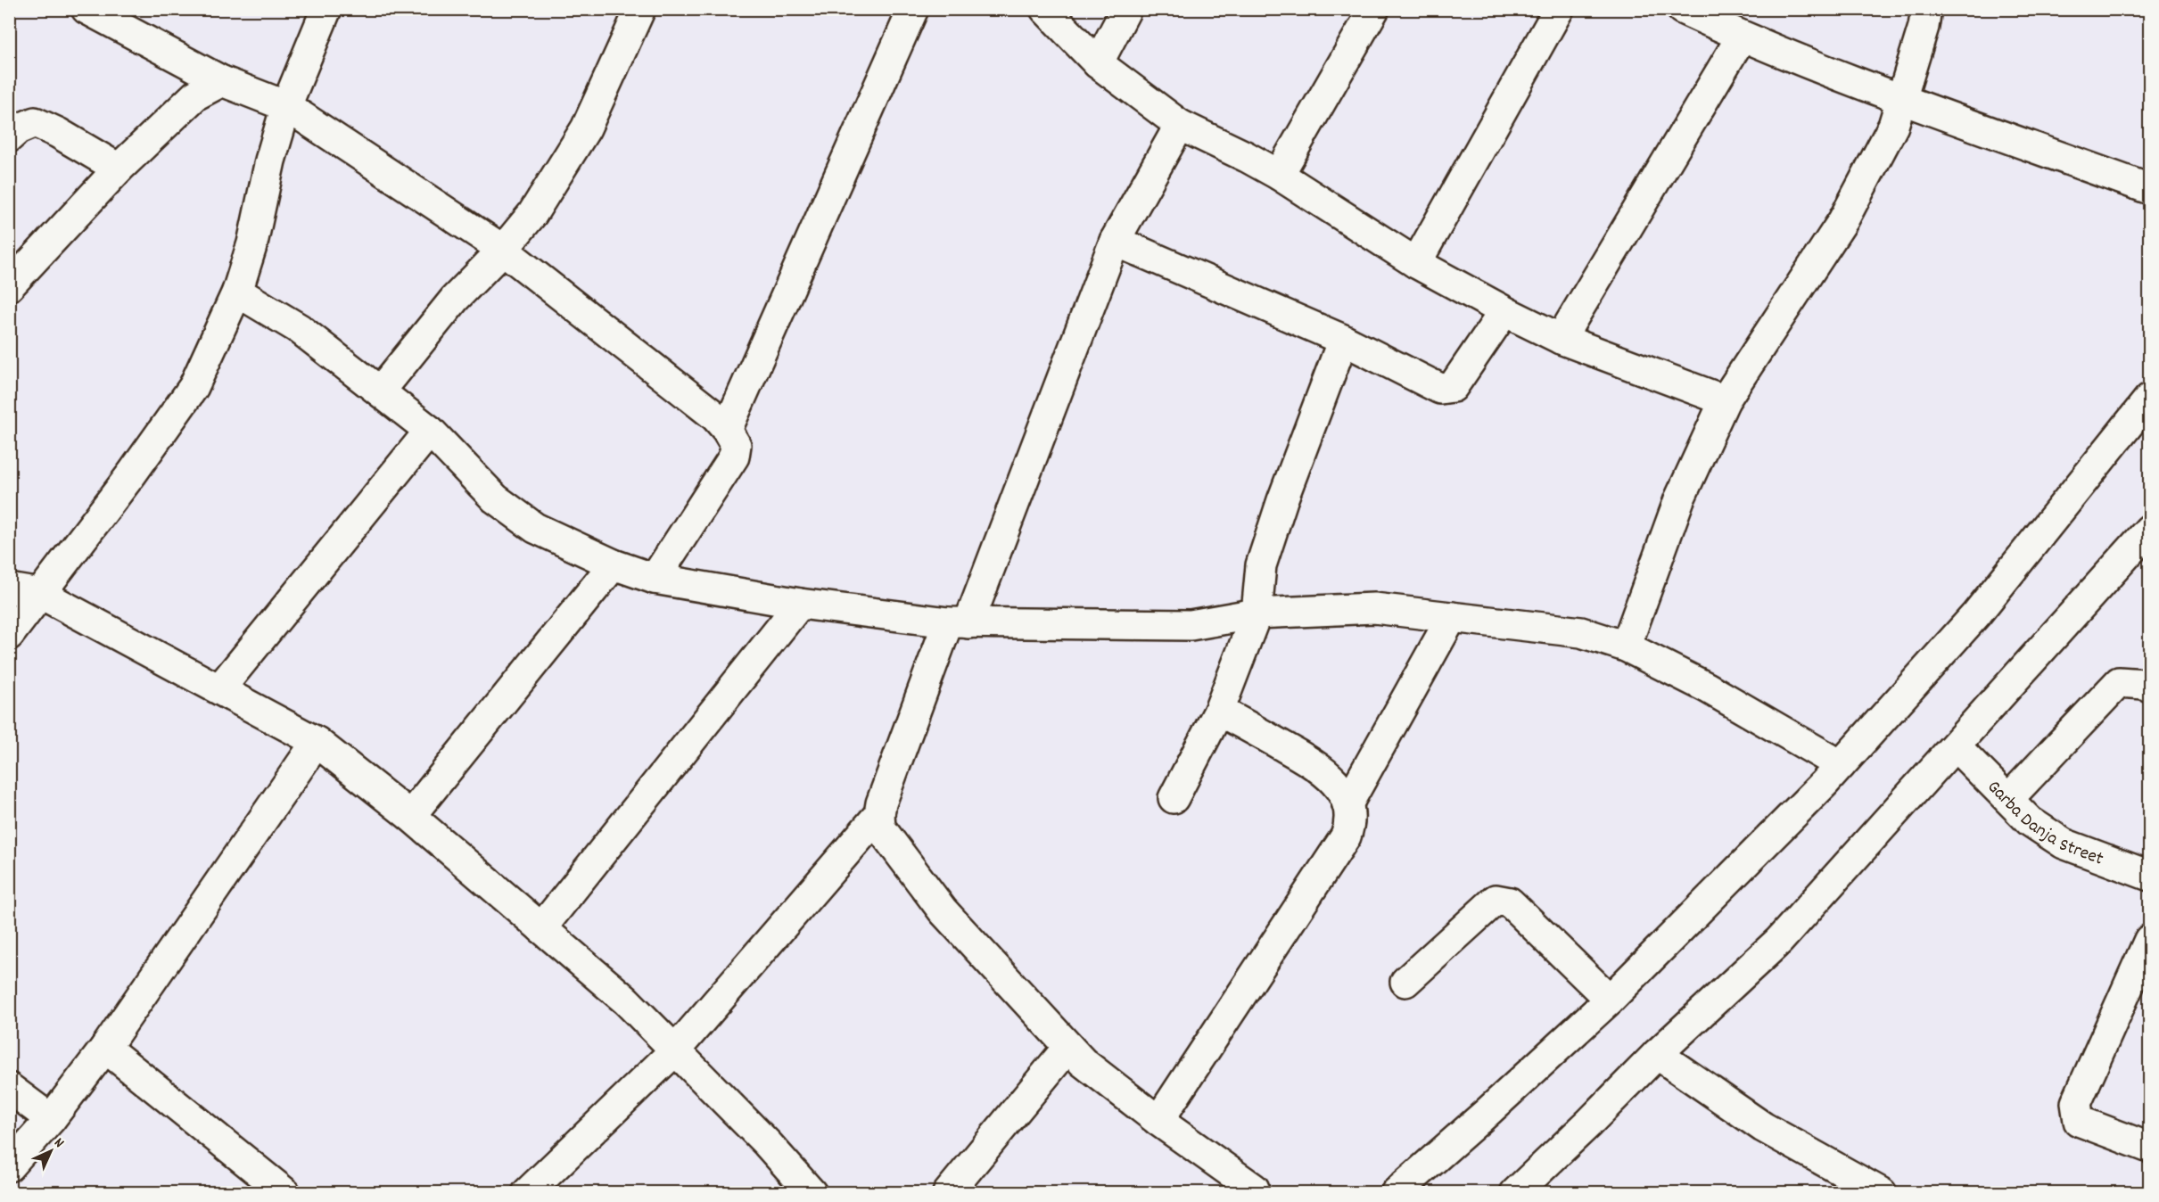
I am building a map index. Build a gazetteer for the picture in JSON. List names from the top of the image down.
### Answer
{
  "streets": {
    "street": ["Garba Danja Street"]
  },
  "north": "top right"
}
